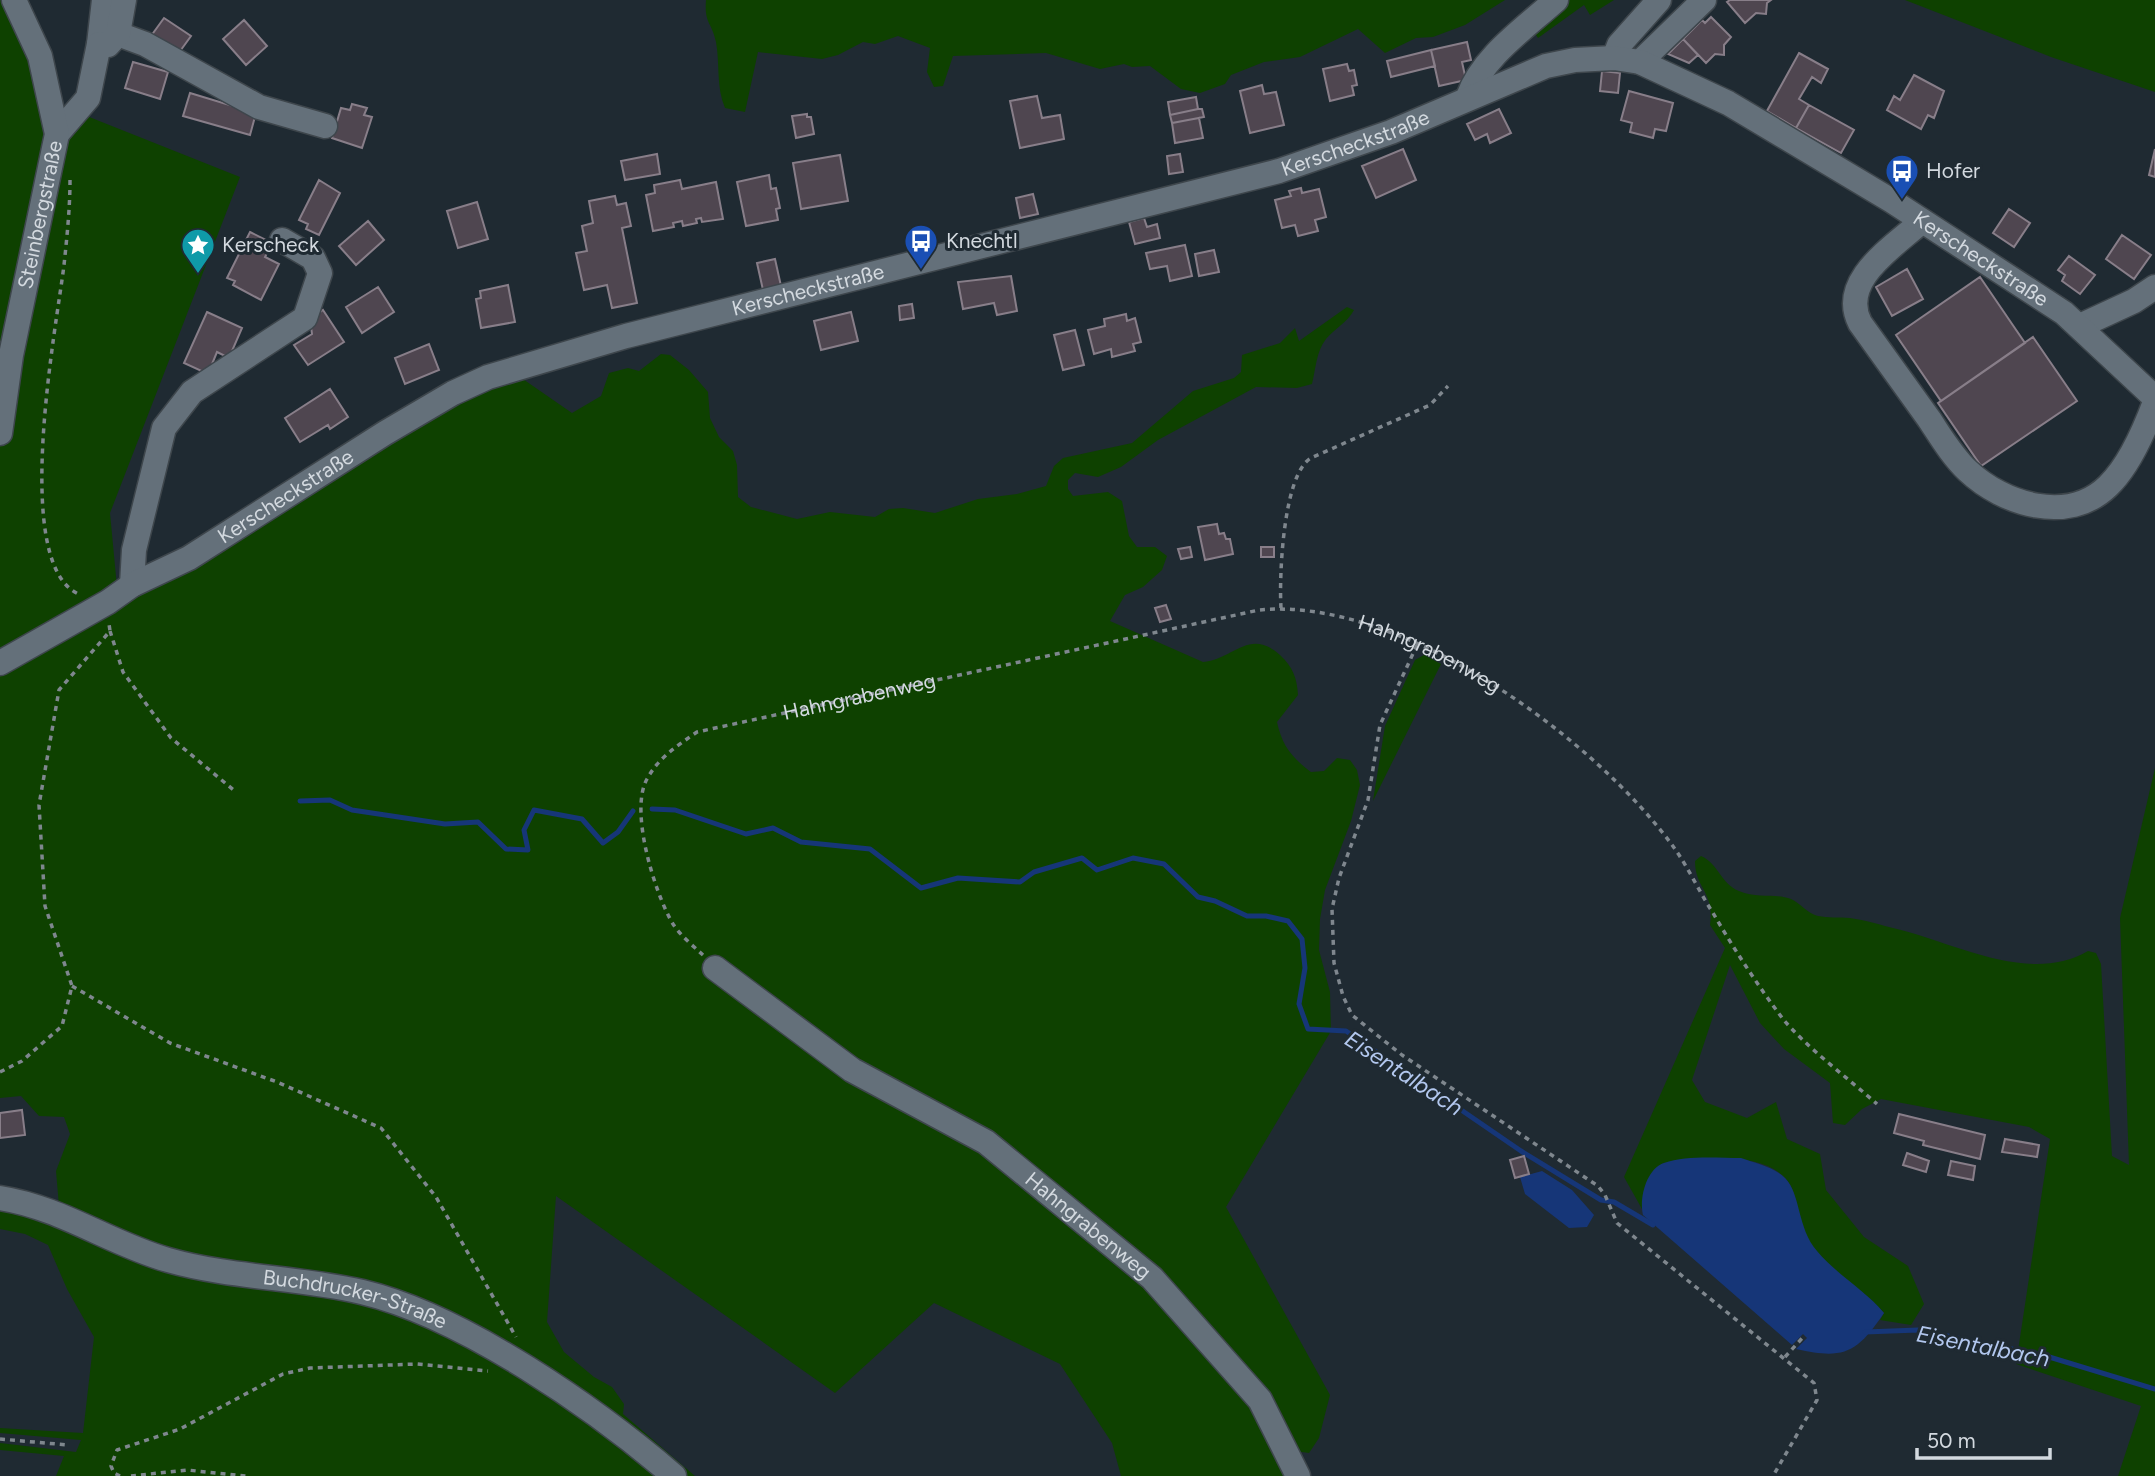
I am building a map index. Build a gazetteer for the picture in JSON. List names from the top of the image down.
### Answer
{
  "streets": {
    "street": [
      "Kerscheckstraße",
      "Steinbergstraße",
      "Hahngrabenweg",
      "Buchdrucker-Straße"
    ]
  },
  "water": ["Eisentalbach"],
  "places": {
    "bus stop": ["Hofer", "Knechtl"],
    "place": ["Kerscheck"]
  },
  "scale_bar": "50 m"
}
